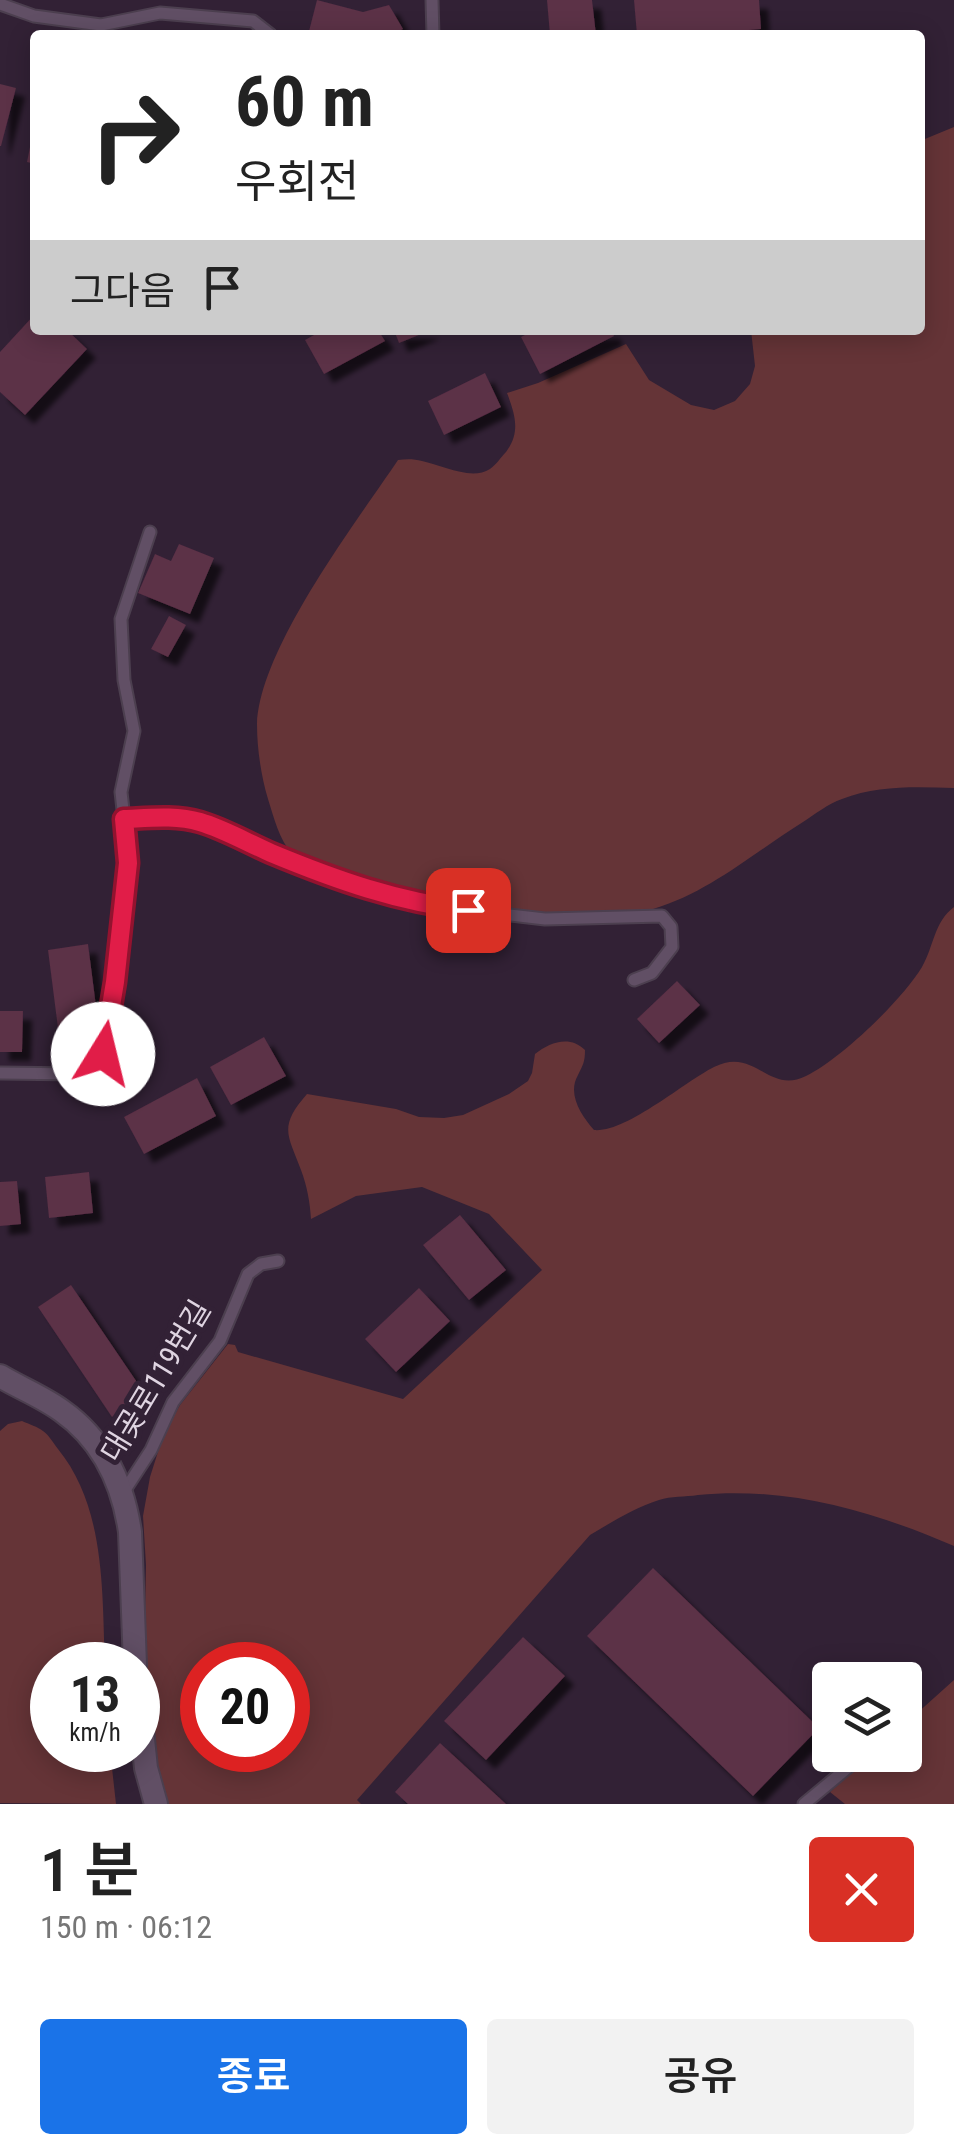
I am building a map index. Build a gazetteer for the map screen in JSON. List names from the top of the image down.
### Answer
{
  "streets": {
    "street": ["대곶로119번길"]
  },
  "page": {
    "turn": ["60 m", "우회전"],
    "then": "그다음",
    "speed": "13 km/h",
    "limit": "20",
    "heading": ["1 분", "150 m · 06:12"],
    "buttons": ["종료", "공유"]
  }
}
